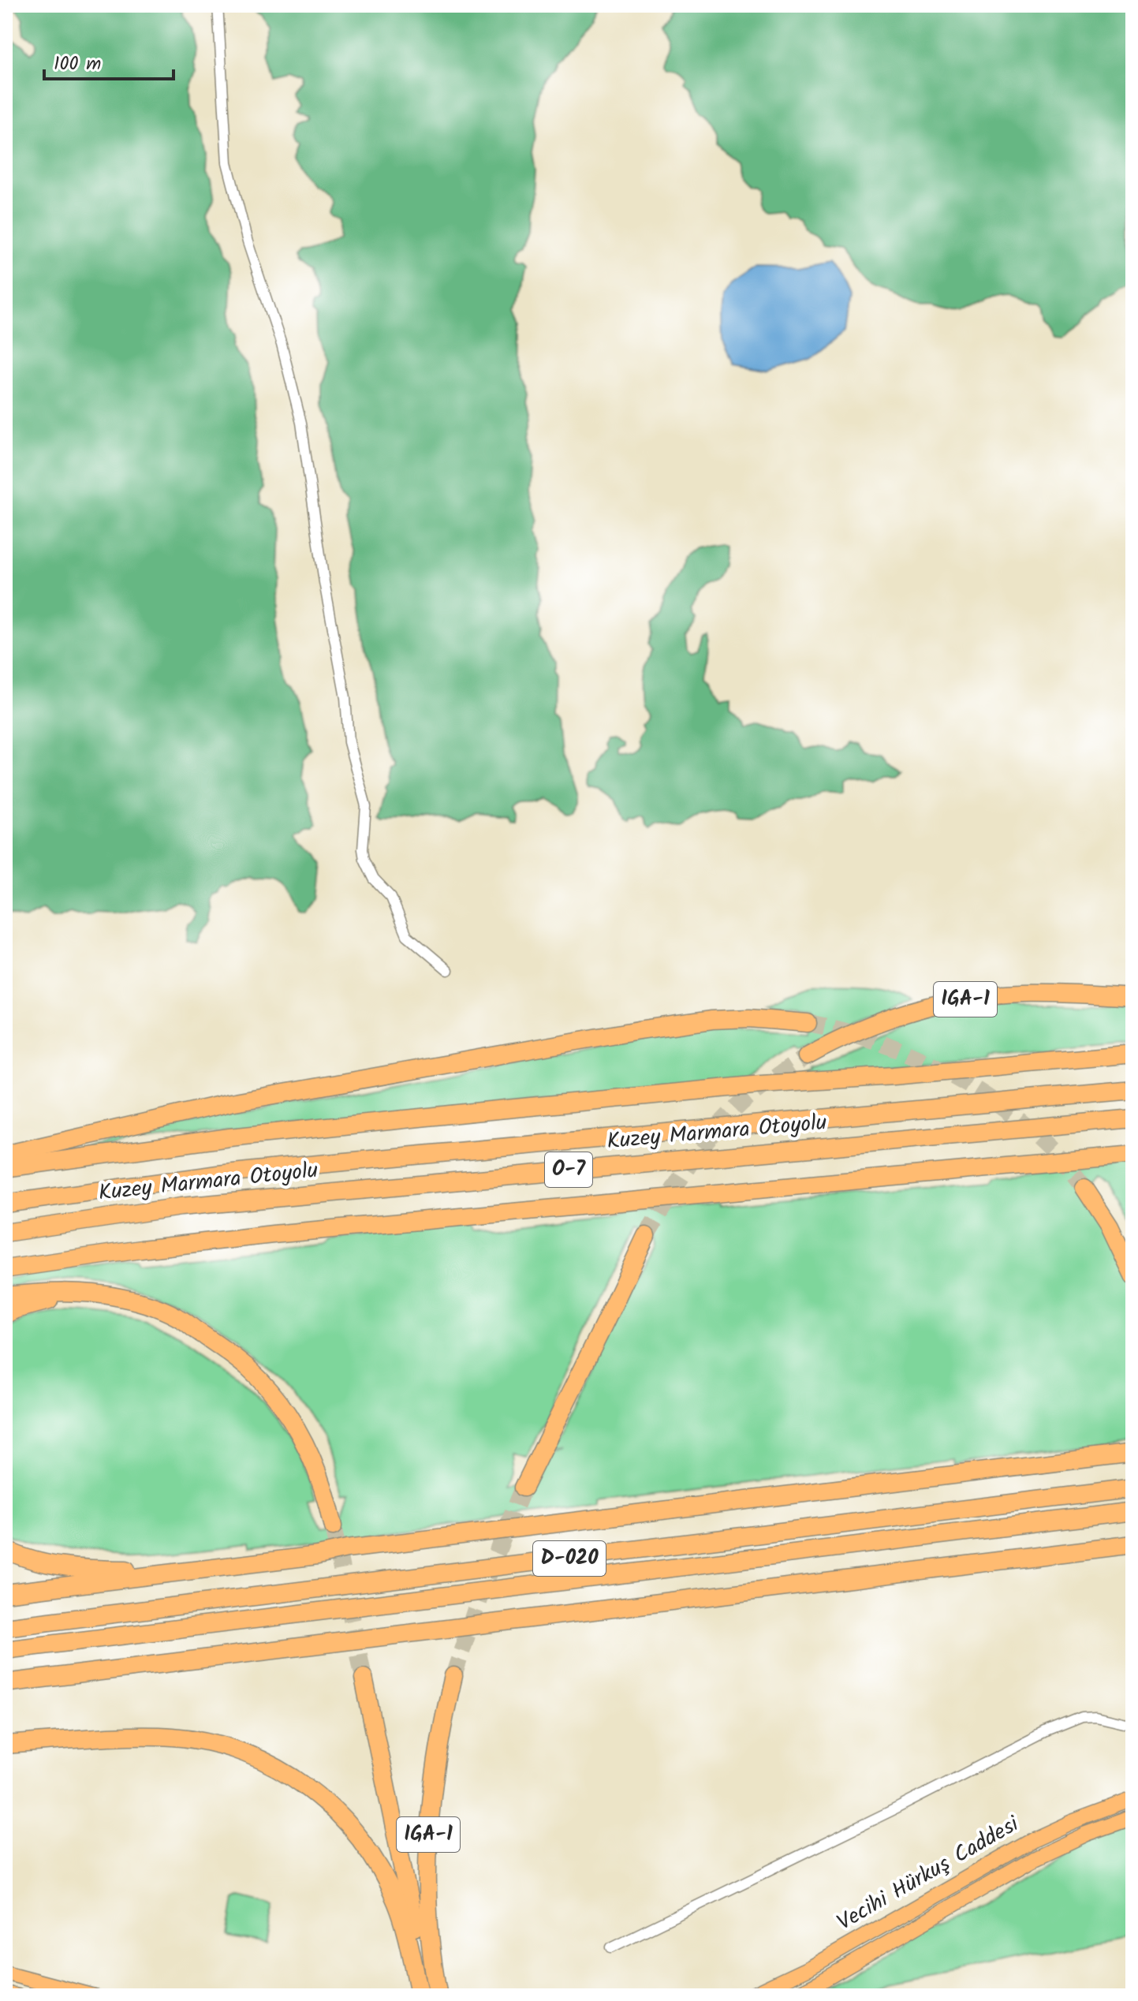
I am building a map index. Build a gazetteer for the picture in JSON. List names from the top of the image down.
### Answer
{
  "streets": {
    "highway": [
      "IGA-1",
      "Kuzey Marmara Otoyolu",
      "O-7",
      "D-020"
    ],
    "main road": ["Vecihi Hürkuş Caddesi"]
  },
  "scale_bar": "100 m"
}
